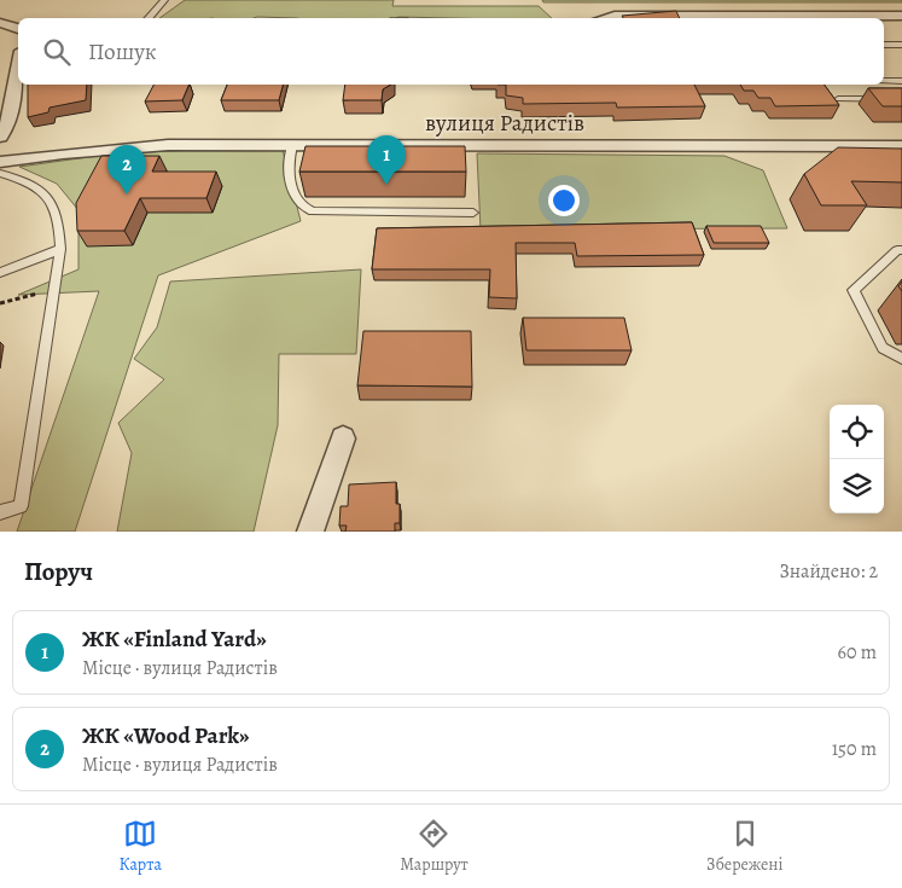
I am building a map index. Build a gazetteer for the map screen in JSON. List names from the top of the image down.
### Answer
{
  "streets": {
    "street": ["вулиця Радистів"]
  },
  "page": {
    "search": "Пошук",
    "pins": ["1", "2"],
    "heading": ["Поруч", "Знайдено: 2"],
    "list": [
      {
        "mark": "1",
        "name": "ЖК «Finland Yard»",
        "note": "Місце · вулиця Радистів",
        "value": "60 m"
      },
      {
        "mark": "2",
        "name": "ЖК «Wood Park»",
        "note": "Місце · вулиця Радистів",
        "value": "150 m"
      }
    ],
    "nav": ["Карта", "Маршрут", "Збережені"]
  }
}
